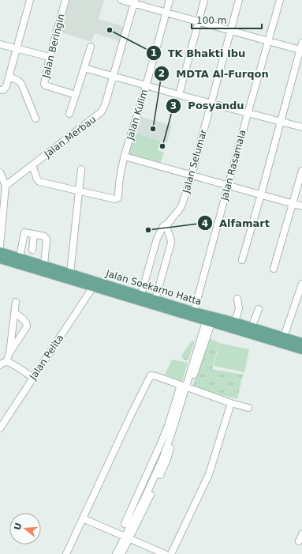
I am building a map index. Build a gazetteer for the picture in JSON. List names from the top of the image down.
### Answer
{
  "streets": {
    "main road": ["Jalan Soekarno Hatta"],
    "street": [
      "Jalan Beringin",
      "Jalan Kulim",
      "Jalan Merbau",
      "Jalan Selumar",
      "Jalan Rasamala",
      "Jalan Pelita"
    ]
  },
  "crossings": [
    ["Jalan Selumar", "Jalan Soekarno Hatta"],
    ["Jalan Rasamala", "Jalan Soekarno Hatta"],
    ["Jalan Soekarno Hatta", "Jalan Pelita"]
  ],
  "places": [
    "TK Bhakti Ibu",
    "MDTA Al-Furqon",
    "Posyandu",
    "Alfamart"
  ],
  "scale_bar": "100 m",
  "north": "left"
}
